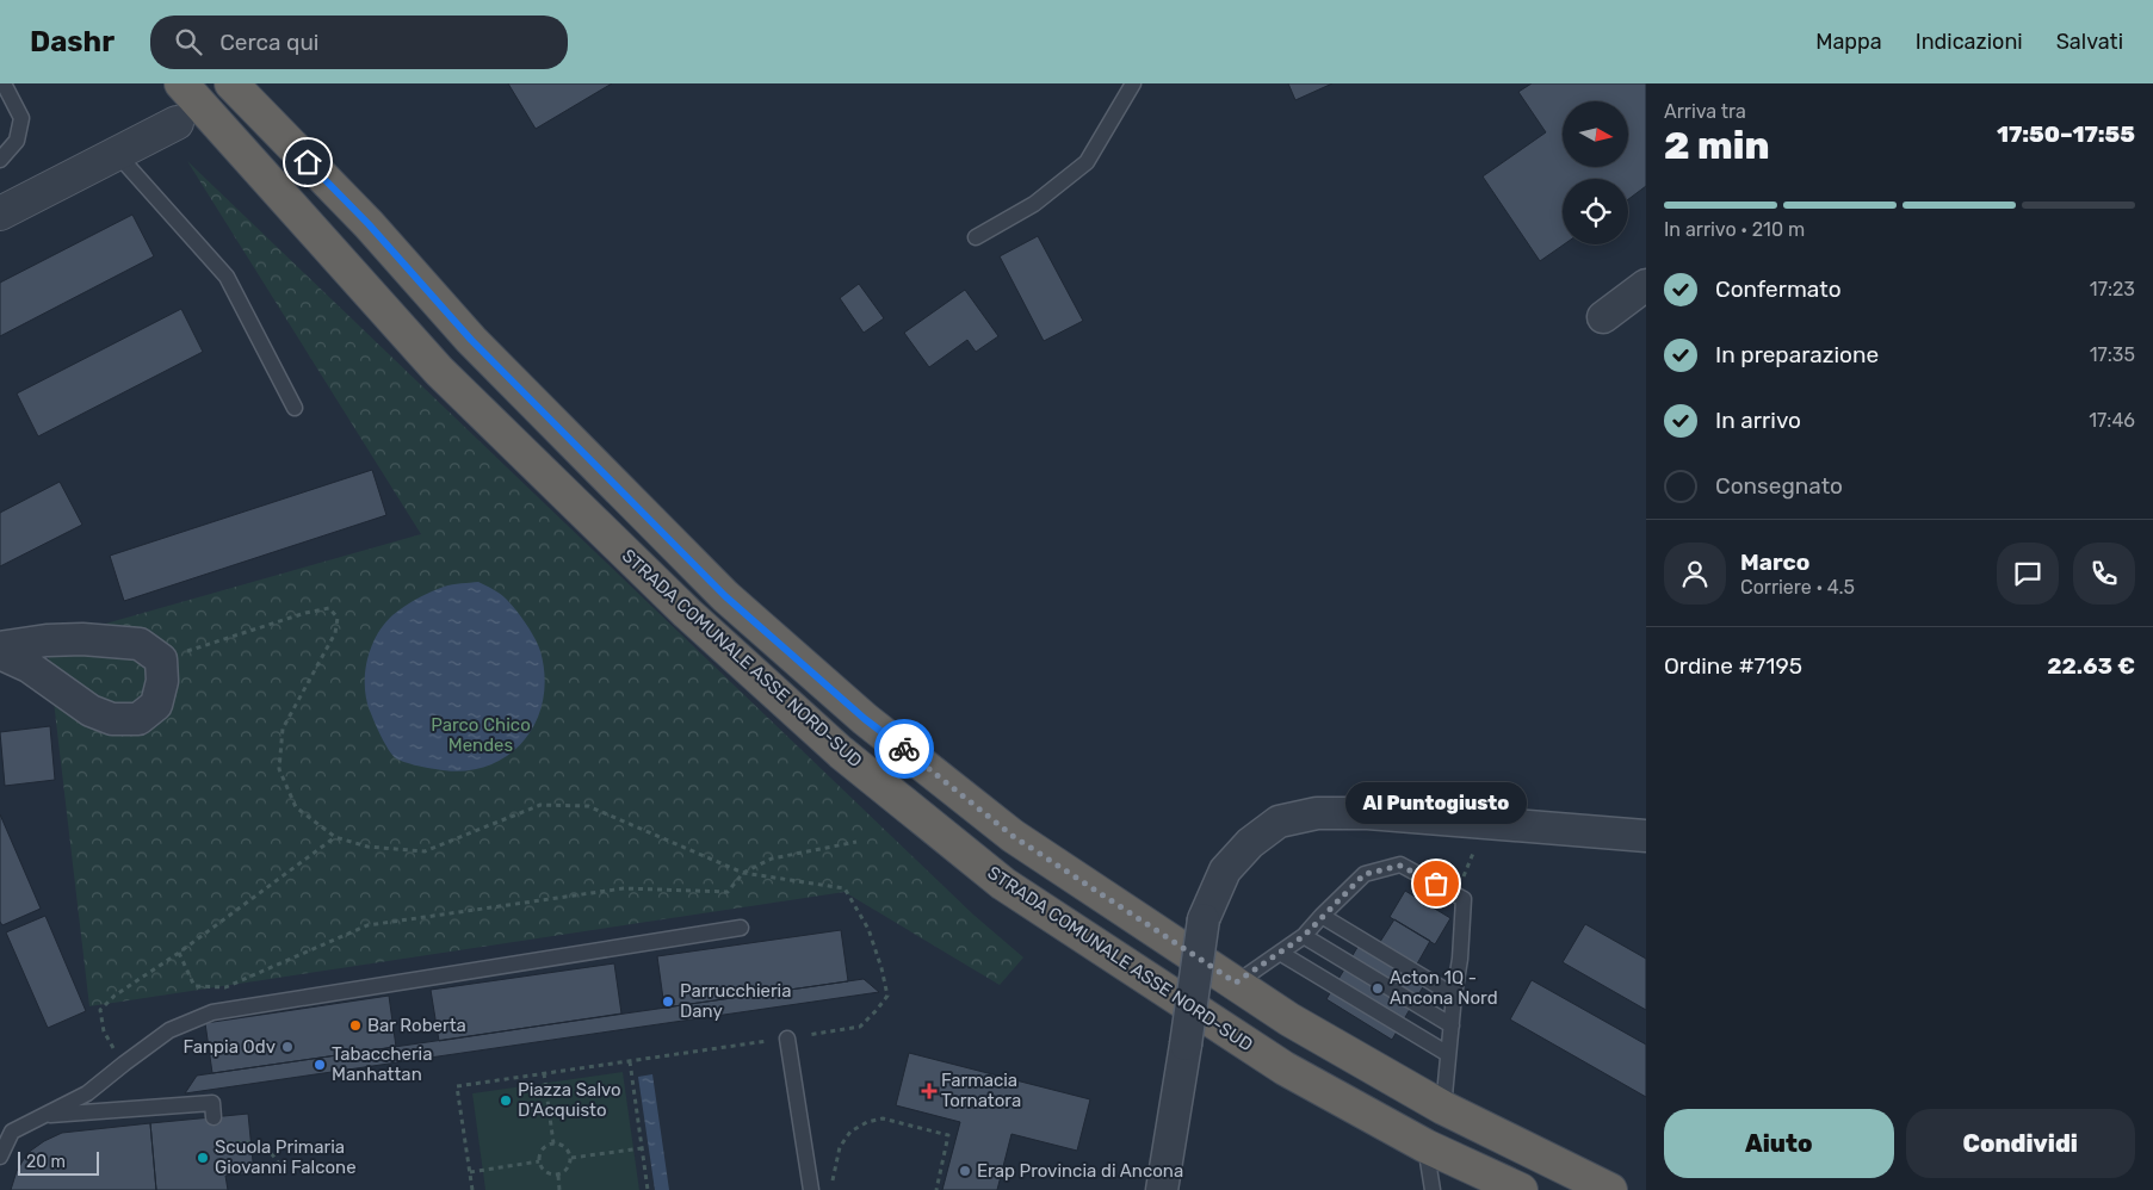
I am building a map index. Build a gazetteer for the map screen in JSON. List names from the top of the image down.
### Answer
{
  "streets": {
    "highway": ["STRADA COMUNALE ASSE NORD-SUD"]
  },
  "parks": ["Parco Chico Mendes"],
  "places": {
    "other": [
      "Al Puntogiusto",
      "Acton 1Q - Ancona Nord",
      "Parrucchieria Dany",
      "Bar Roberta",
      "Fanpia Odv",
      "Tabaccheria Manhattan",
      "Piazza Salvo D'Acquisto",
      "Scuola Primaria Giovanni Falcone",
      "Erap Provincia di Ancona"
    ],
    "health": ["Farmacia Tornatora"]
  },
  "scale_bar": "20 m",
  "north": "right",
  "page": {
    "header": "Dashr",
    "search": "Cerca qui",
    "nav": ["Mappa", "Indicazioni", "Salvati"],
    "heading": ["2 min", "Arriva tra", "17:50–17:55"],
    "panel": [
      "Marco",
      "Corriere · 4.5",
      "Ordine #7195",
      "22.63 €"
    ],
    "bar": "In arrivo · 210 m",
    "list": [
      ["Confermato", "17:23"],
      ["In preparazione", "17:35"],
      ["In arrivo", "17:46"],
      "Consegnato"
    ],
    "bubble": "Al Puntogiusto",
    "buttons": ["Aiuto", "Condividi"],
    "scale": "20 m"
  }
}
